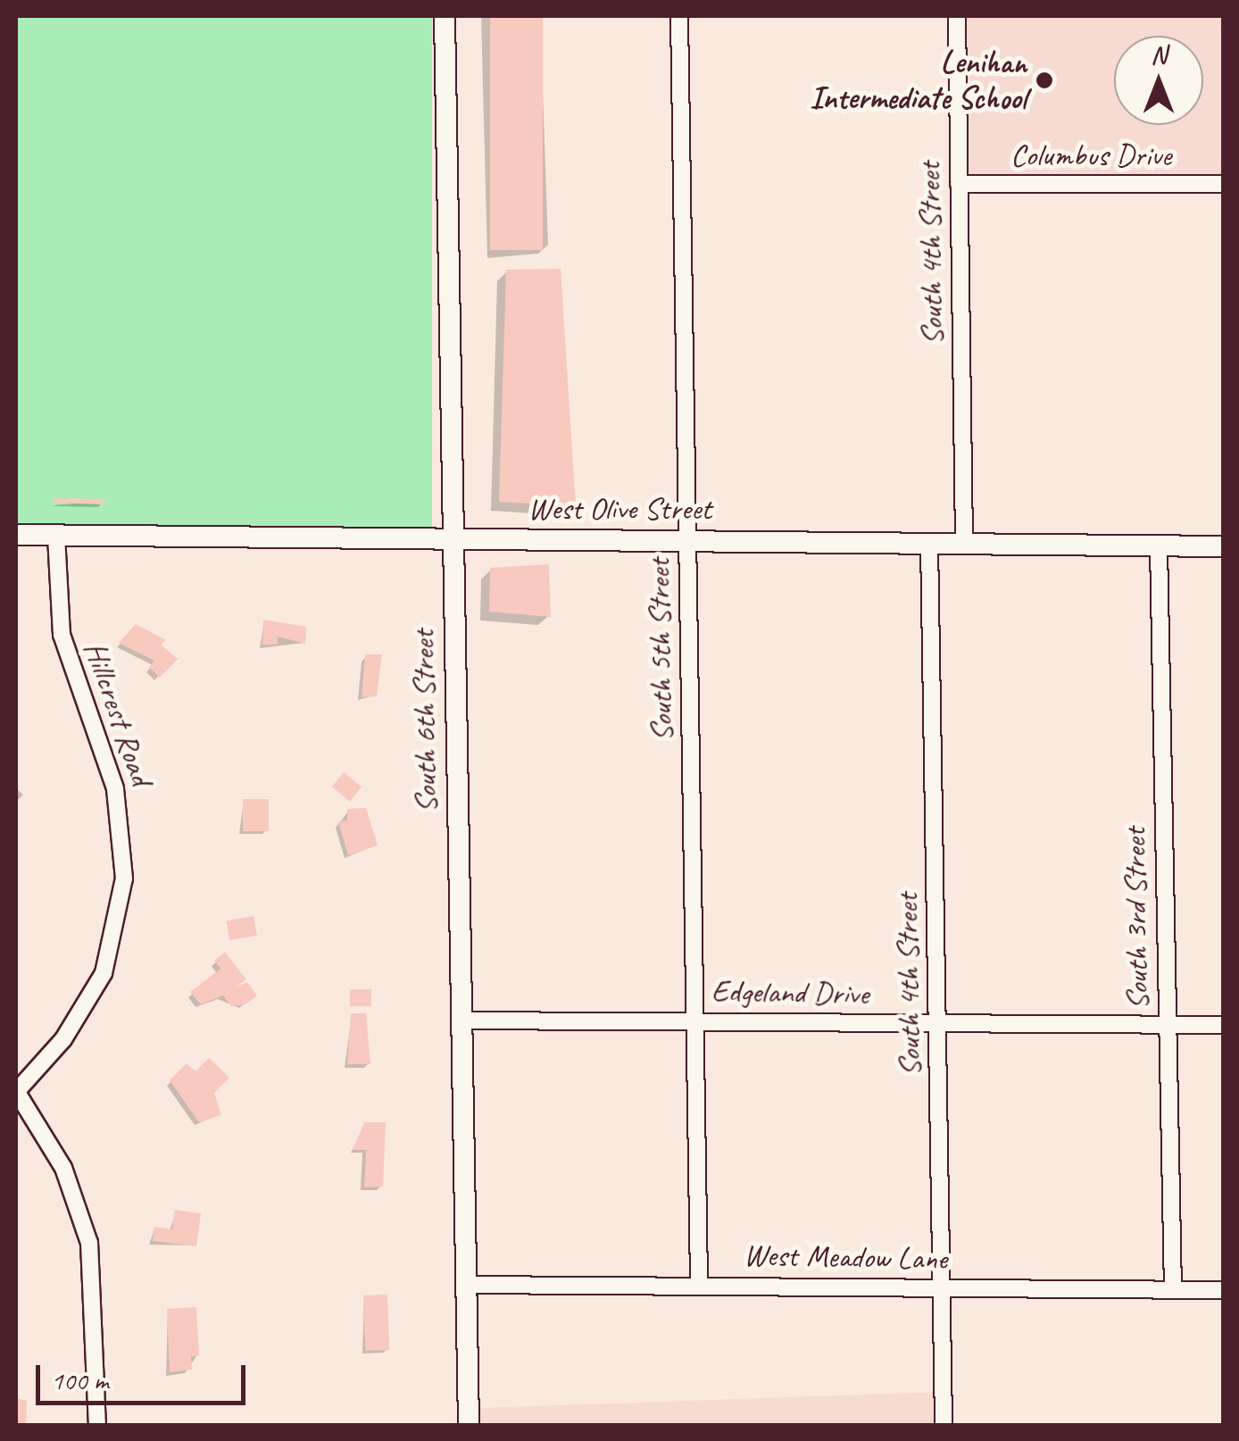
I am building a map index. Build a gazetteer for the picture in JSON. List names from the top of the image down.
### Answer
{
  "streets": {
    "main road": ["West Olive Street", "South 6th Street"],
    "street": [
      "Columbus Drive",
      "South 4th Street",
      "South 5th Street",
      "Hillcrest Road",
      "South 3rd Street",
      "Edgeland Drive",
      "West Meadow Lane"
    ]
  },
  "crossings": [
    ["Columbus Drive", "South 4th Street"],
    ["South 4th Street", "West Olive Street"],
    ["South 4th Street", "Edgeland Drive"],
    ["South 4th Street", "West Meadow Lane"],
    ["West Olive Street", "South 5th Street"],
    ["West Olive Street", "Hillcrest Road"],
    ["West Olive Street", "South 6th Street"],
    ["West Olive Street", "South 3rd Street"],
    ["South 5th Street", "Edgeland Drive"],
    ["South 5th Street", "West Meadow Lane"],
    ["South 6th Street", "Edgeland Drive"],
    ["South 6th Street", "West Meadow Lane"],
    ["South 3rd Street", "Edgeland Drive"],
    ["South 3rd Street", "West Meadow Lane"]
  ],
  "places": ["Lenihan Intermediate School"],
  "scale_bar": "100 m",
  "north": "top"
}
